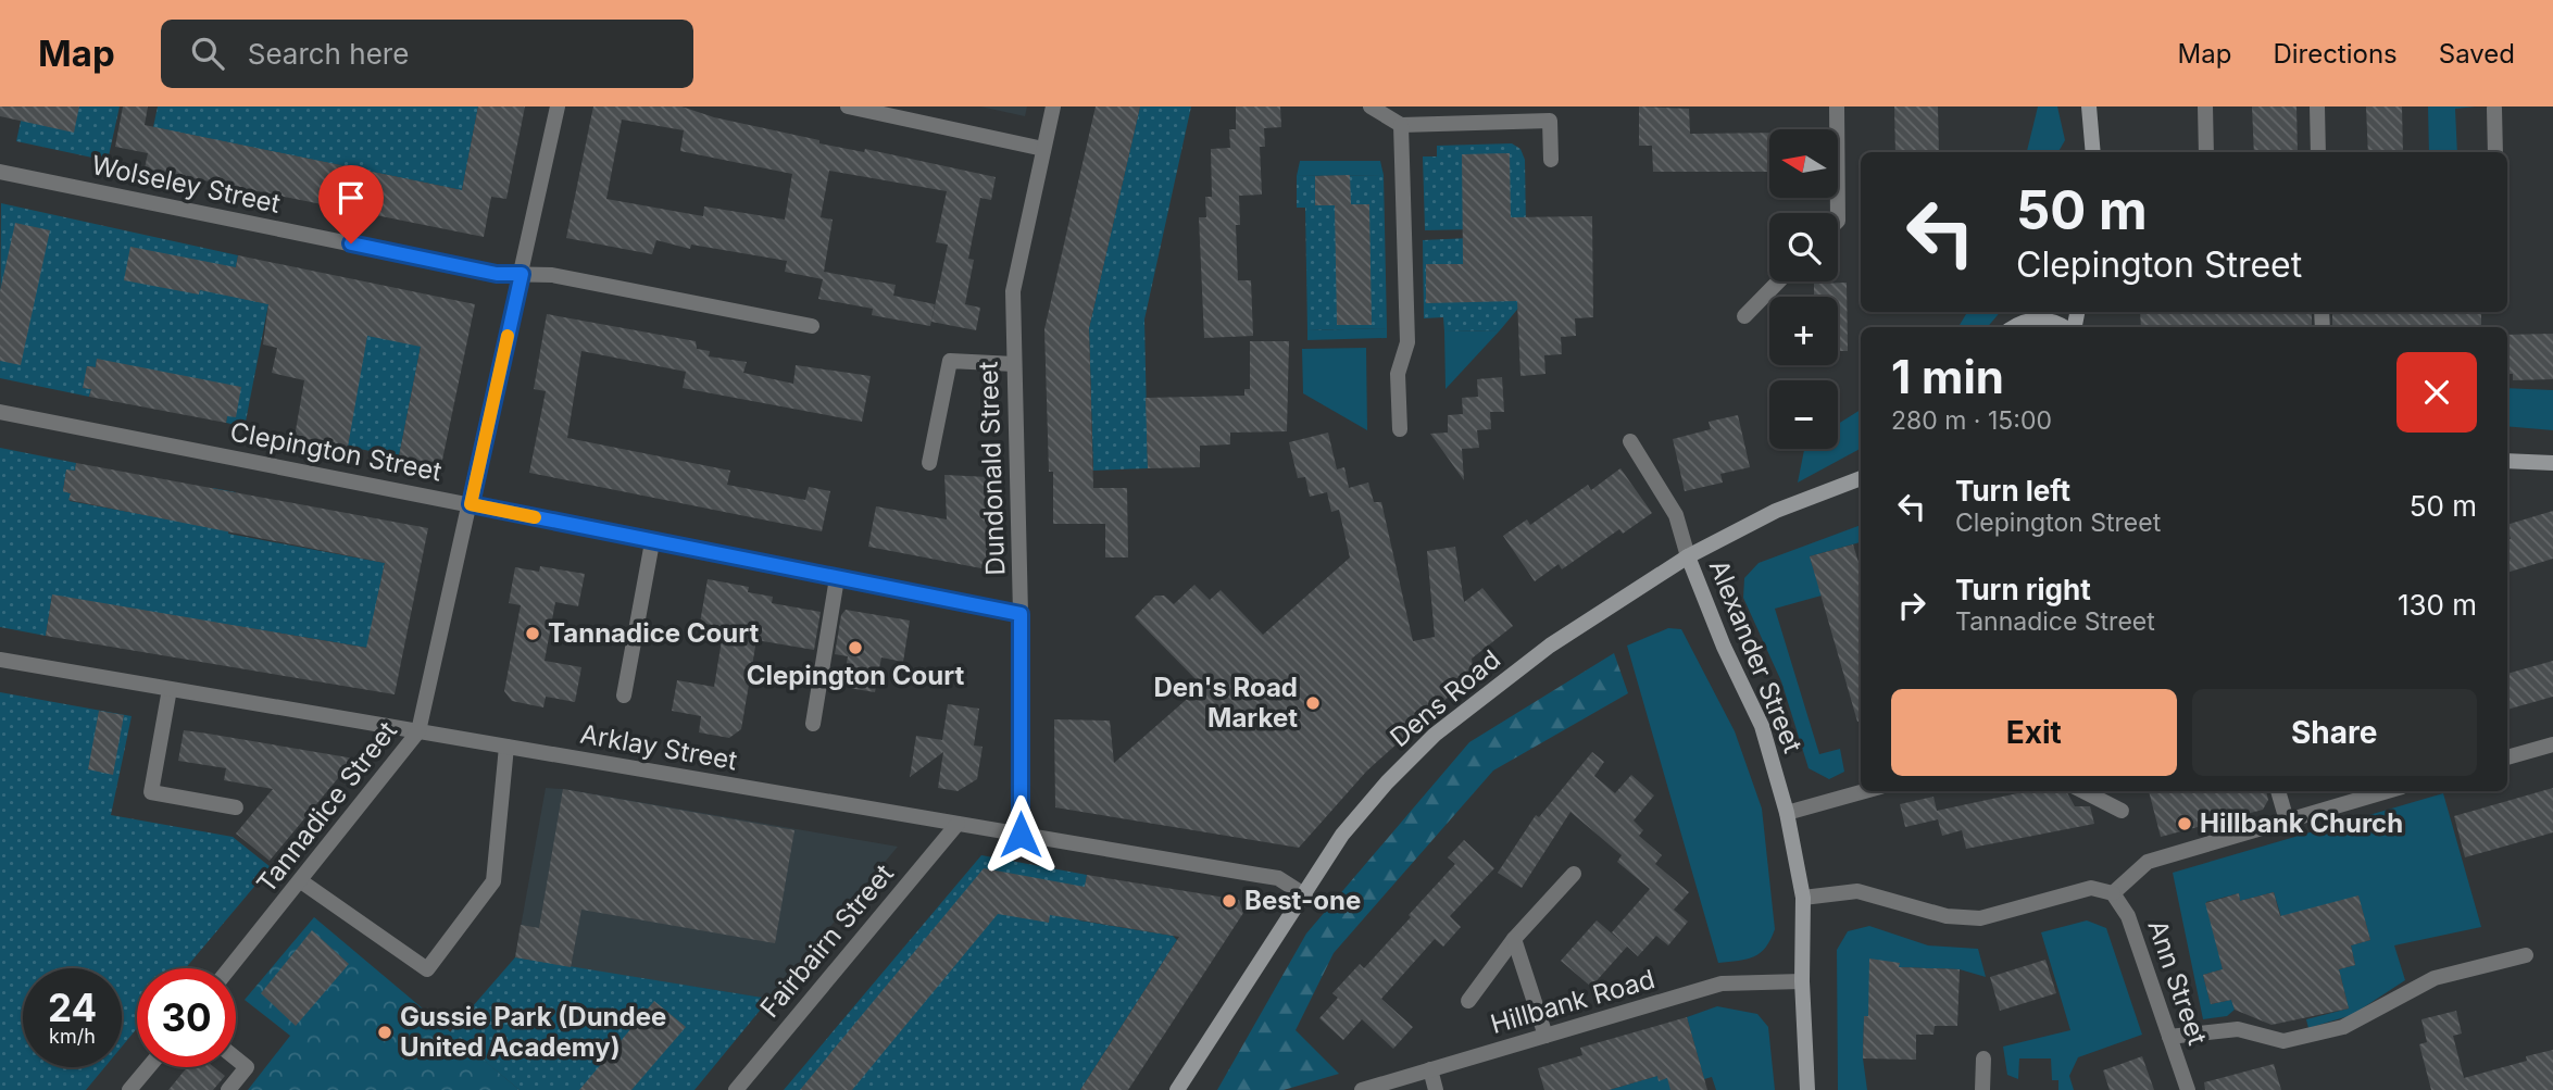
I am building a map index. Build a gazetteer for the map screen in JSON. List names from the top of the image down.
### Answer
{
  "streets": {
    "main road": ["Alexander Street", "Dens Road"],
    "street": [
      "Wolseley Street",
      "Clepington Street",
      "Dundonald Street",
      "Arklay Street",
      "Tannadice Street",
      "Fairbairn Street",
      "Ann Street",
      "Hillbank Road"
    ]
  },
  "crossings": [
    ["Wolseley Street", "Tannadice Street"],
    ["Clepington Street", "Dundonald Street"],
    ["Clepington Street", "Tannadice Street"],
    ["Dundonald Street", "Arklay Street"],
    ["Alexander Street", "Dens Road"],
    ["Alexander Street", "Hillbank Road"],
    ["Dens Road", "Arklay Street"],
    ["Arklay Street", "Tannadice Street"],
    ["Arklay Street", "Fairbairn Street"]
  ],
  "places": [
    "Tannadice Court",
    "Clepington Court",
    "Den's Road Market",
    "Hillbank Church",
    "Best-one",
    "Gussie Park (Dundee United Academy)"
  ],
  "north": "left",
  "page": {
    "header": "Map",
    "search": "Search here",
    "nav": ["Map", "Directions", "Saved"],
    "map_buttons": ["+", "−"],
    "turn": ["50 m", "Clepington Street"],
    "heading": ["1 min", "280 m · 15:00"],
    "list": [
      {
        "name": "Turn left",
        "note": "Clepington Street",
        "value": "50 m"
      },
      {
        "name": "Turn right",
        "note": "Tannadice Street",
        "value": "130 m"
      }
    ],
    "buttons": ["Exit", "Share"],
    "speed": "24 km/h",
    "limit": "30"
  }
}
